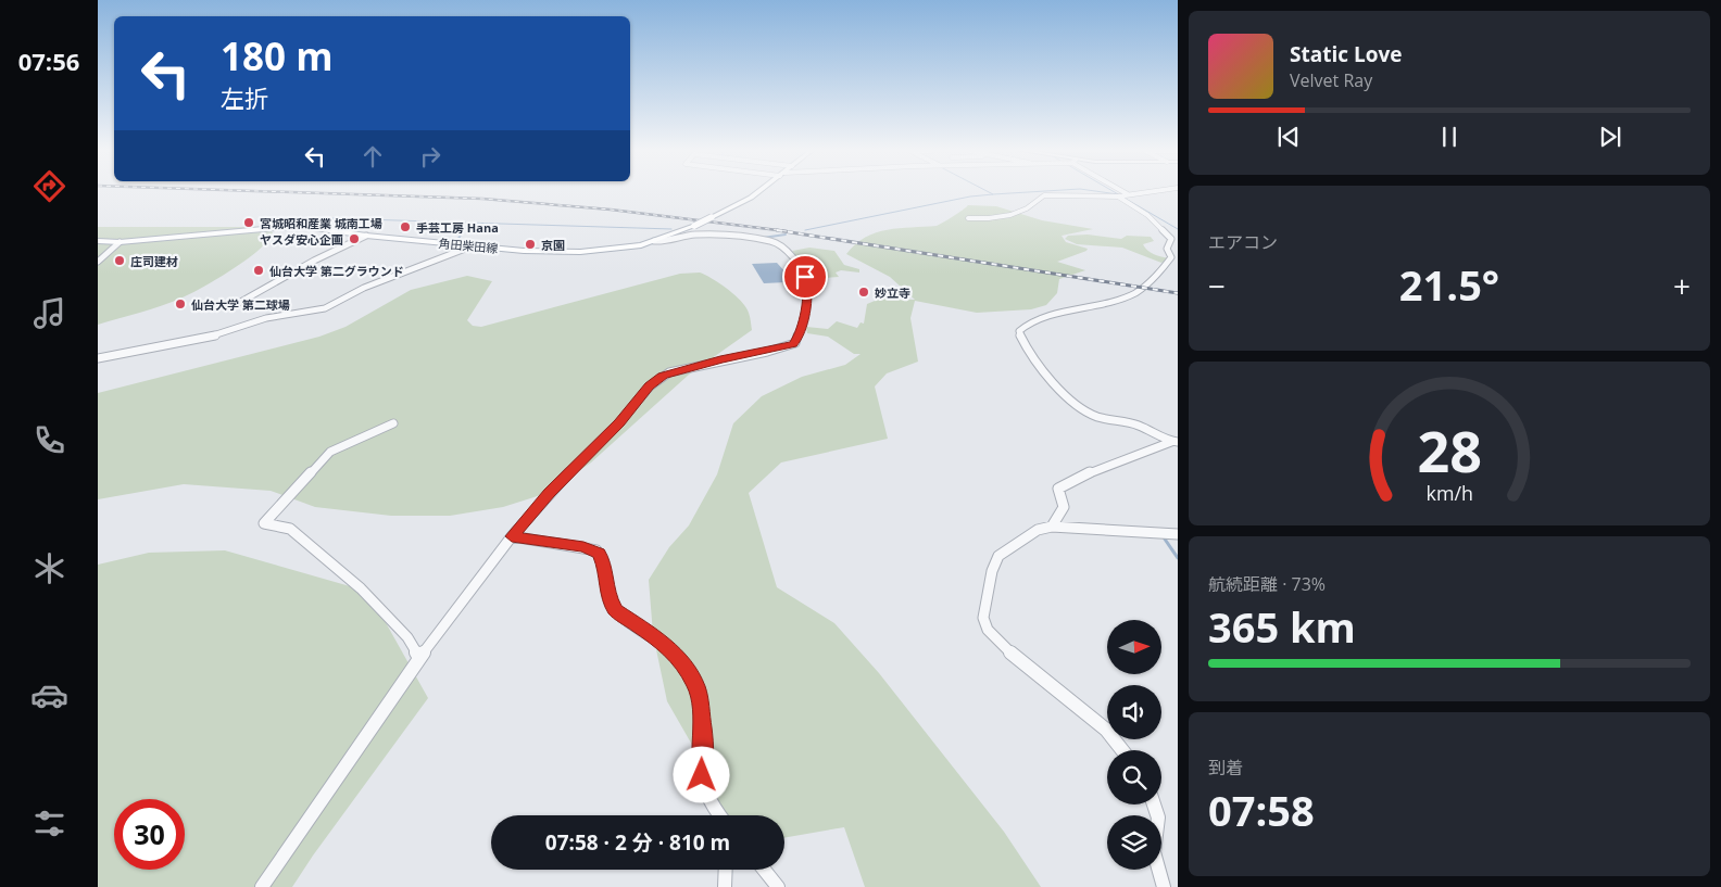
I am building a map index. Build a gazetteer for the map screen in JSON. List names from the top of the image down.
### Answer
{
  "streets": {
    "main road": ["角田柴田線"]
  },
  "places": [
    "宮城昭和産業 城南工場",
    "手芸工房 Hana",
    "ヤスダ安心企画",
    "京園",
    "庄司建材",
    "仙台大学 第二グラウンド",
    "妙立寺",
    "仙台大学 第二球場"
  ],
  "north": "right",
  "page": {
    "tabs": "07:56",
    "turn": ["180 m", "左折"],
    "song": ["Static Love", "Velvet Ray"],
    "tile": [
      "エアコン",
      ["航続距離 · 73%", "365 km"],
      ["到着", "07:58"]
    ],
    "heat": ["−", "21.5°", "+"],
    "limit": "30",
    "trip": "07:58 · 2 分 · 810 m",
    "gauge": ["28", "km/h"]
  }
}
